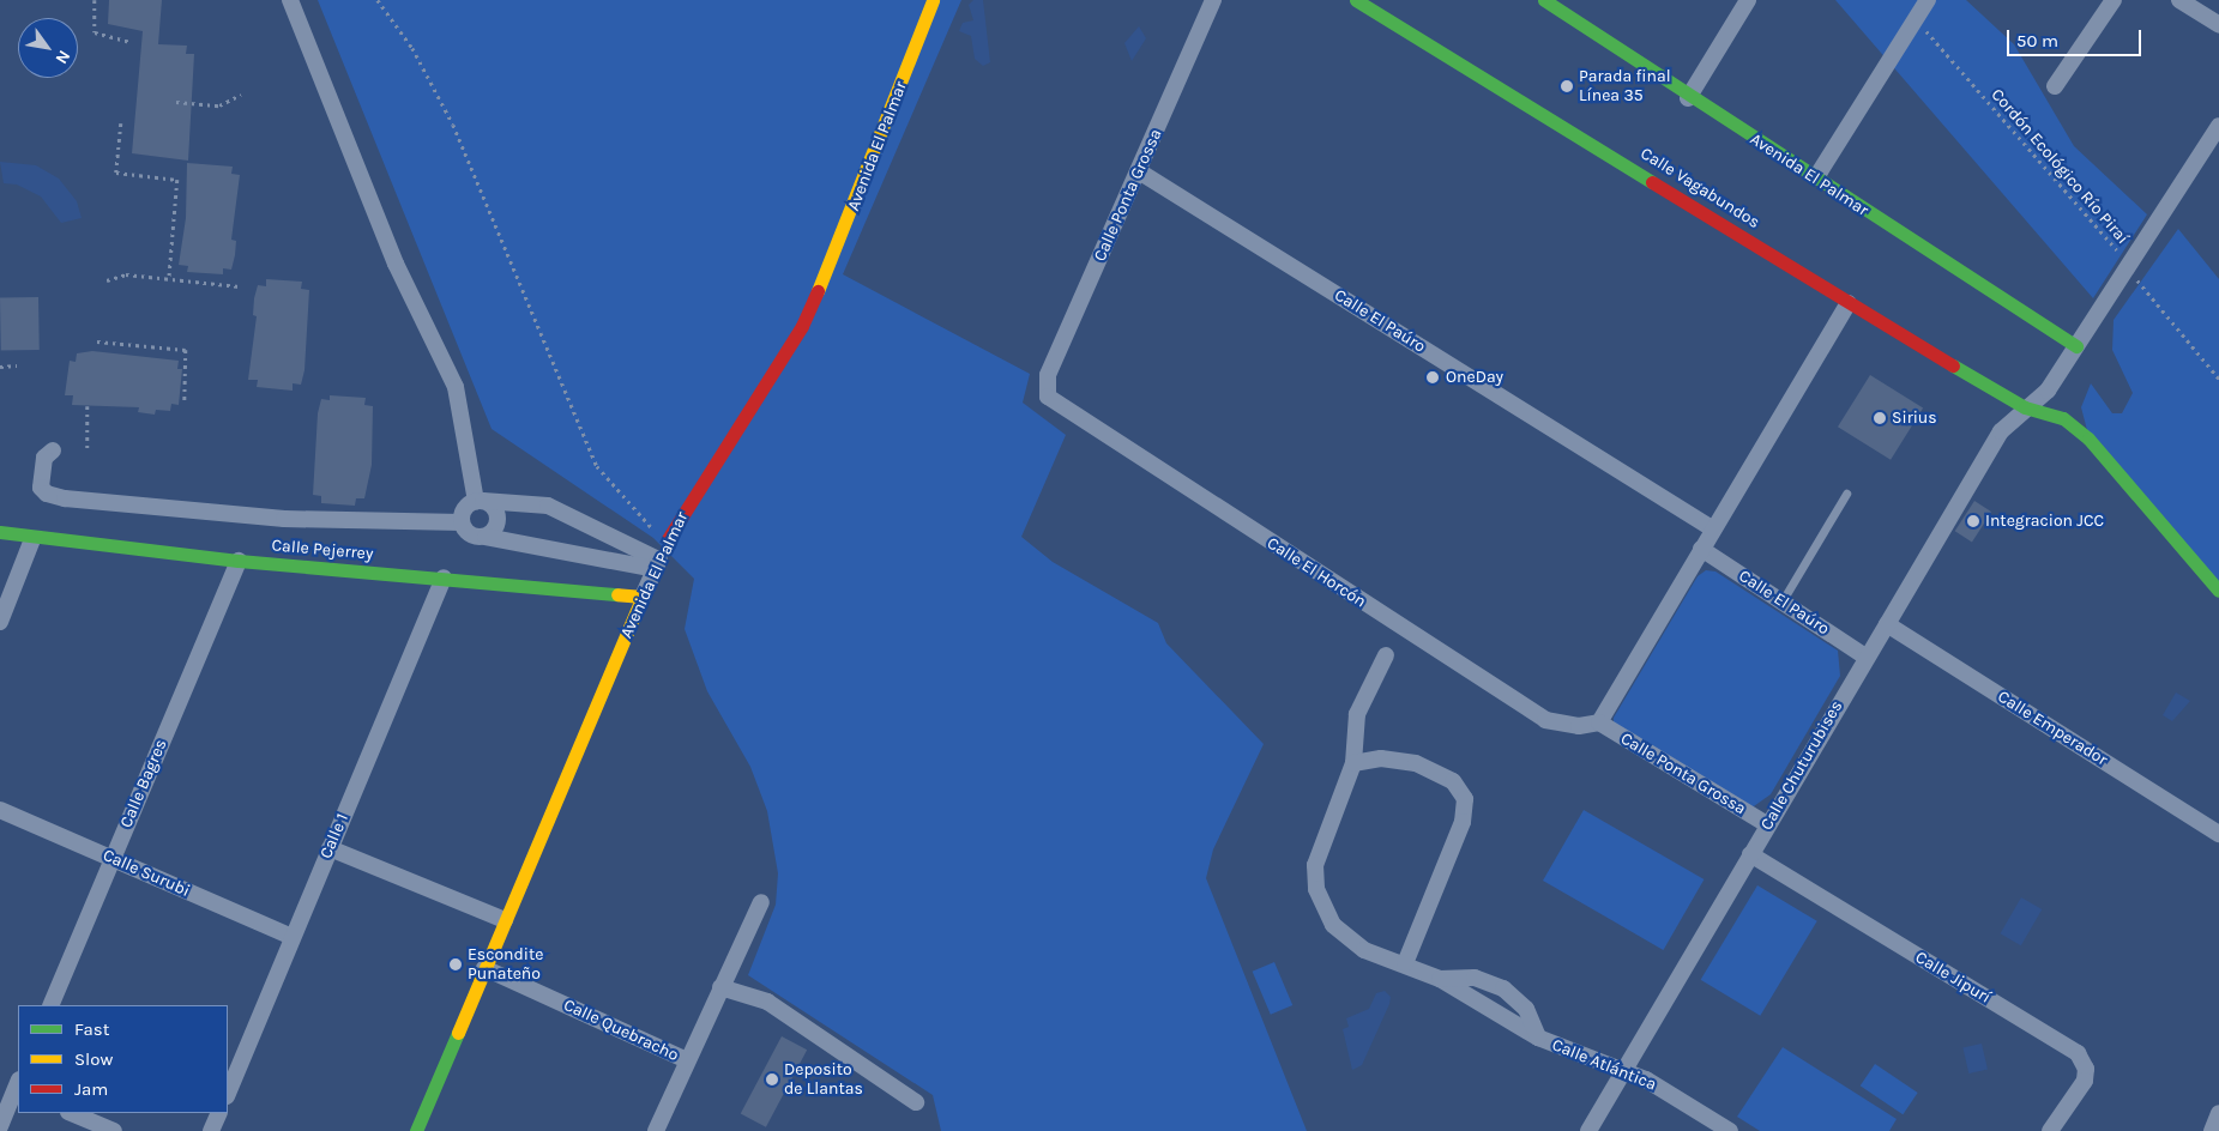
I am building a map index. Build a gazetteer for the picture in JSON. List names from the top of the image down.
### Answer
{
  "streets": {
    "street": [
      "Avenida El Palmar",
      "Calle Vagabundos",
      "Calle Ponta Grossa",
      "Calle El Paúro",
      "Calle Pejerrey",
      "Calle El Horcón",
      "Calle Emperador",
      "Calle Chuturubises",
      "Calle Bagres",
      "Calle 1",
      "Calle Surubi",
      "Calle Jipurí",
      "Calle Quebracho",
      "Calle Atlántica"
    ],
    "path": ["Cordón Ecológico Río Piraí"]
  },
  "crossings": [
    ["Avenida El Palmar", "Calle Pejerrey"],
    ["Avenida El Palmar", "Calle Chuturubises"],
    ["Avenida El Palmar", "Calle Quebracho"],
    ["Cordón Ecológico Río Piraí", "Calle Chuturubises"],
    ["Calle Vagabundos", "Calle Chuturubises"],
    ["Calle Ponta Grossa", "Calle El Paúro"],
    ["Calle Ponta Grossa", "Calle El Horcón"],
    ["Calle Ponta Grossa", "Calle Chuturubises"],
    ["Calle El Paúro", "Calle Chuturubises"],
    ["Calle Pejerrey", "Calle Bagres"],
    ["Calle Pejerrey", "Calle 1"],
    ["Calle Emperador", "Calle Chuturubises"],
    ["Calle Chuturubises", "Calle Jipurí"],
    ["Calle Chuturubises", "Calle Atlántica"],
    ["Calle Bagres", "Calle Surubi"],
    ["Calle 1", "Calle Surubi"]
  ],
  "places": [
    "Parada final Línea 35",
    "OneDay",
    "Sirius",
    "Integracion JCC",
    "Escondite Punateño",
    "Deposito de Llantas"
  ],
  "legend": ["Fast", "Slow", "Jam"],
  "scale_bar": "50 m",
  "north": "bottom right"
}
